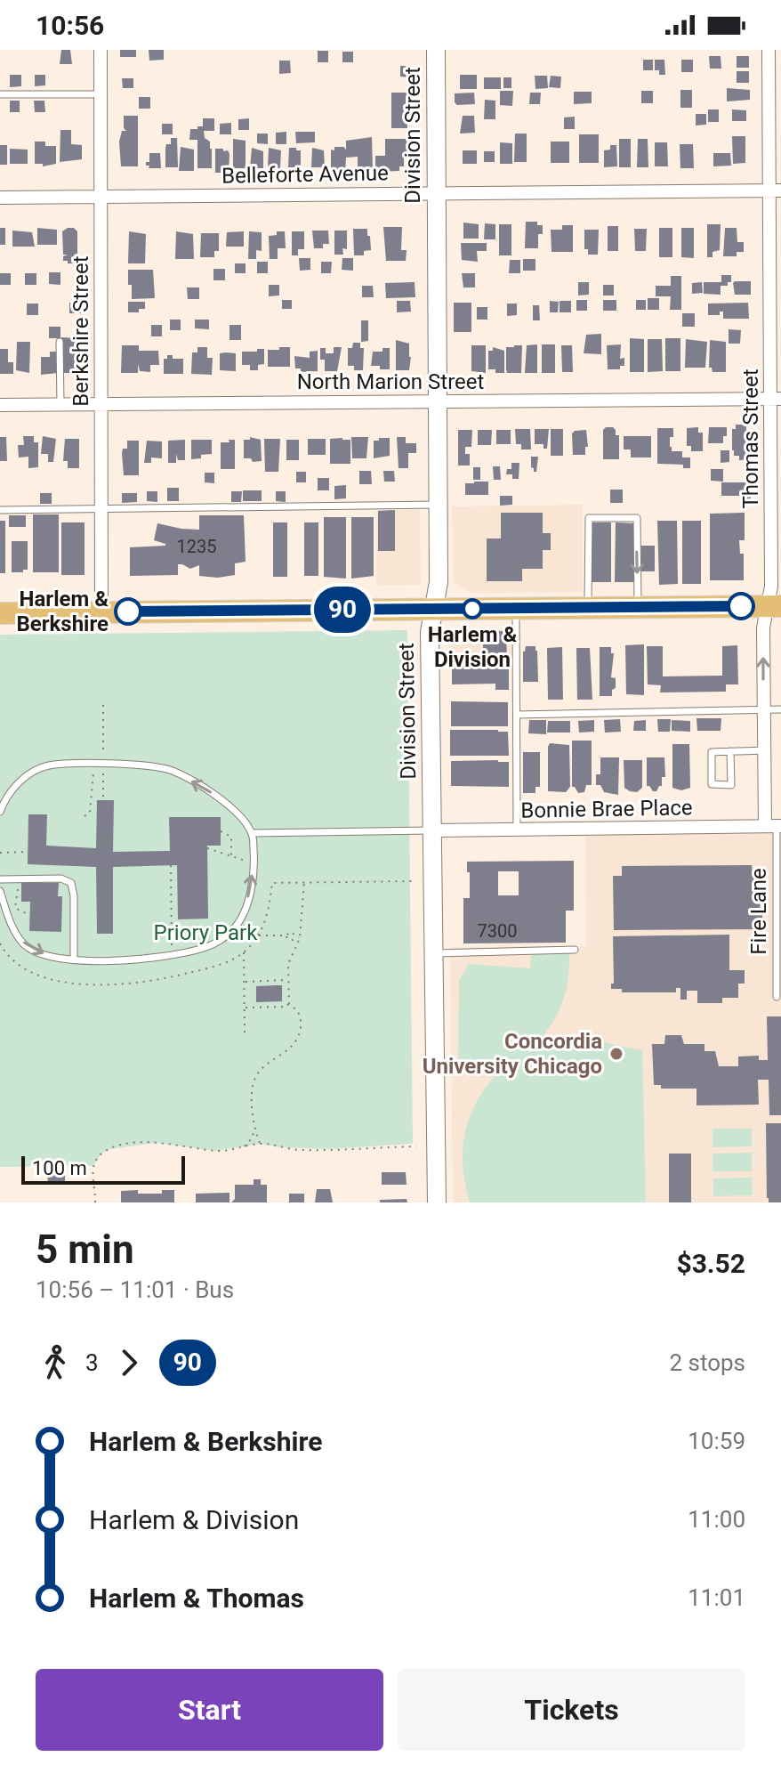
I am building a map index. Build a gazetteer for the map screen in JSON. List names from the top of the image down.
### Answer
{
  "streets": {
    "street": [
      "Division Street",
      "Belleforte Avenue",
      "Berkshire Street",
      "North Marion Street",
      "Thomas Street",
      "Bonnie Brae Place"
    ],
    "lane": ["Fire Lane"]
  },
  "crossings": [
    ["Division Street", "Belleforte Avenue"],
    ["Division Street", "North Marion Street"],
    ["Division Street", "Bonnie Brae Place"],
    ["Belleforte Avenue", "Berkshire Street"],
    ["Belleforte Avenue", "Thomas Street"],
    ["Berkshire Street", "North Marion Street"],
    ["North Marion Street", "Thomas Street"],
    ["Thomas Street", "Bonnie Brae Place"],
    ["Thomas Street", "Fire Lane"],
    ["Bonnie Brae Place", "Fire Lane"]
  ],
  "parks": ["Priory Park"],
  "places": ["Harlem & Division", "Harlem & Berkshire", "Concordia University Chicago"],
  "lines": ["bus line 90"],
  "house_numbers": ["1235", "7300"],
  "scale_bar": "100 m",
  "page": {
    "status": "10:56",
    "on_map": "90",
    "scale": "100 m",
    "heading": ["5 min", "10:56 – 11:01 · Bus", "$3.52"],
    "legs": ["3", "90", "2 stops"],
    "list": [
      {
        "name": "Harlem & Berkshire",
        "value": "10:59"
      },
      {
        "name": "Harlem & Division",
        "value": "11:00"
      },
      {
        "name": "Harlem & Thomas",
        "value": "11:01"
      }
    ],
    "buttons": ["Start", "Tickets"]
  }
}
